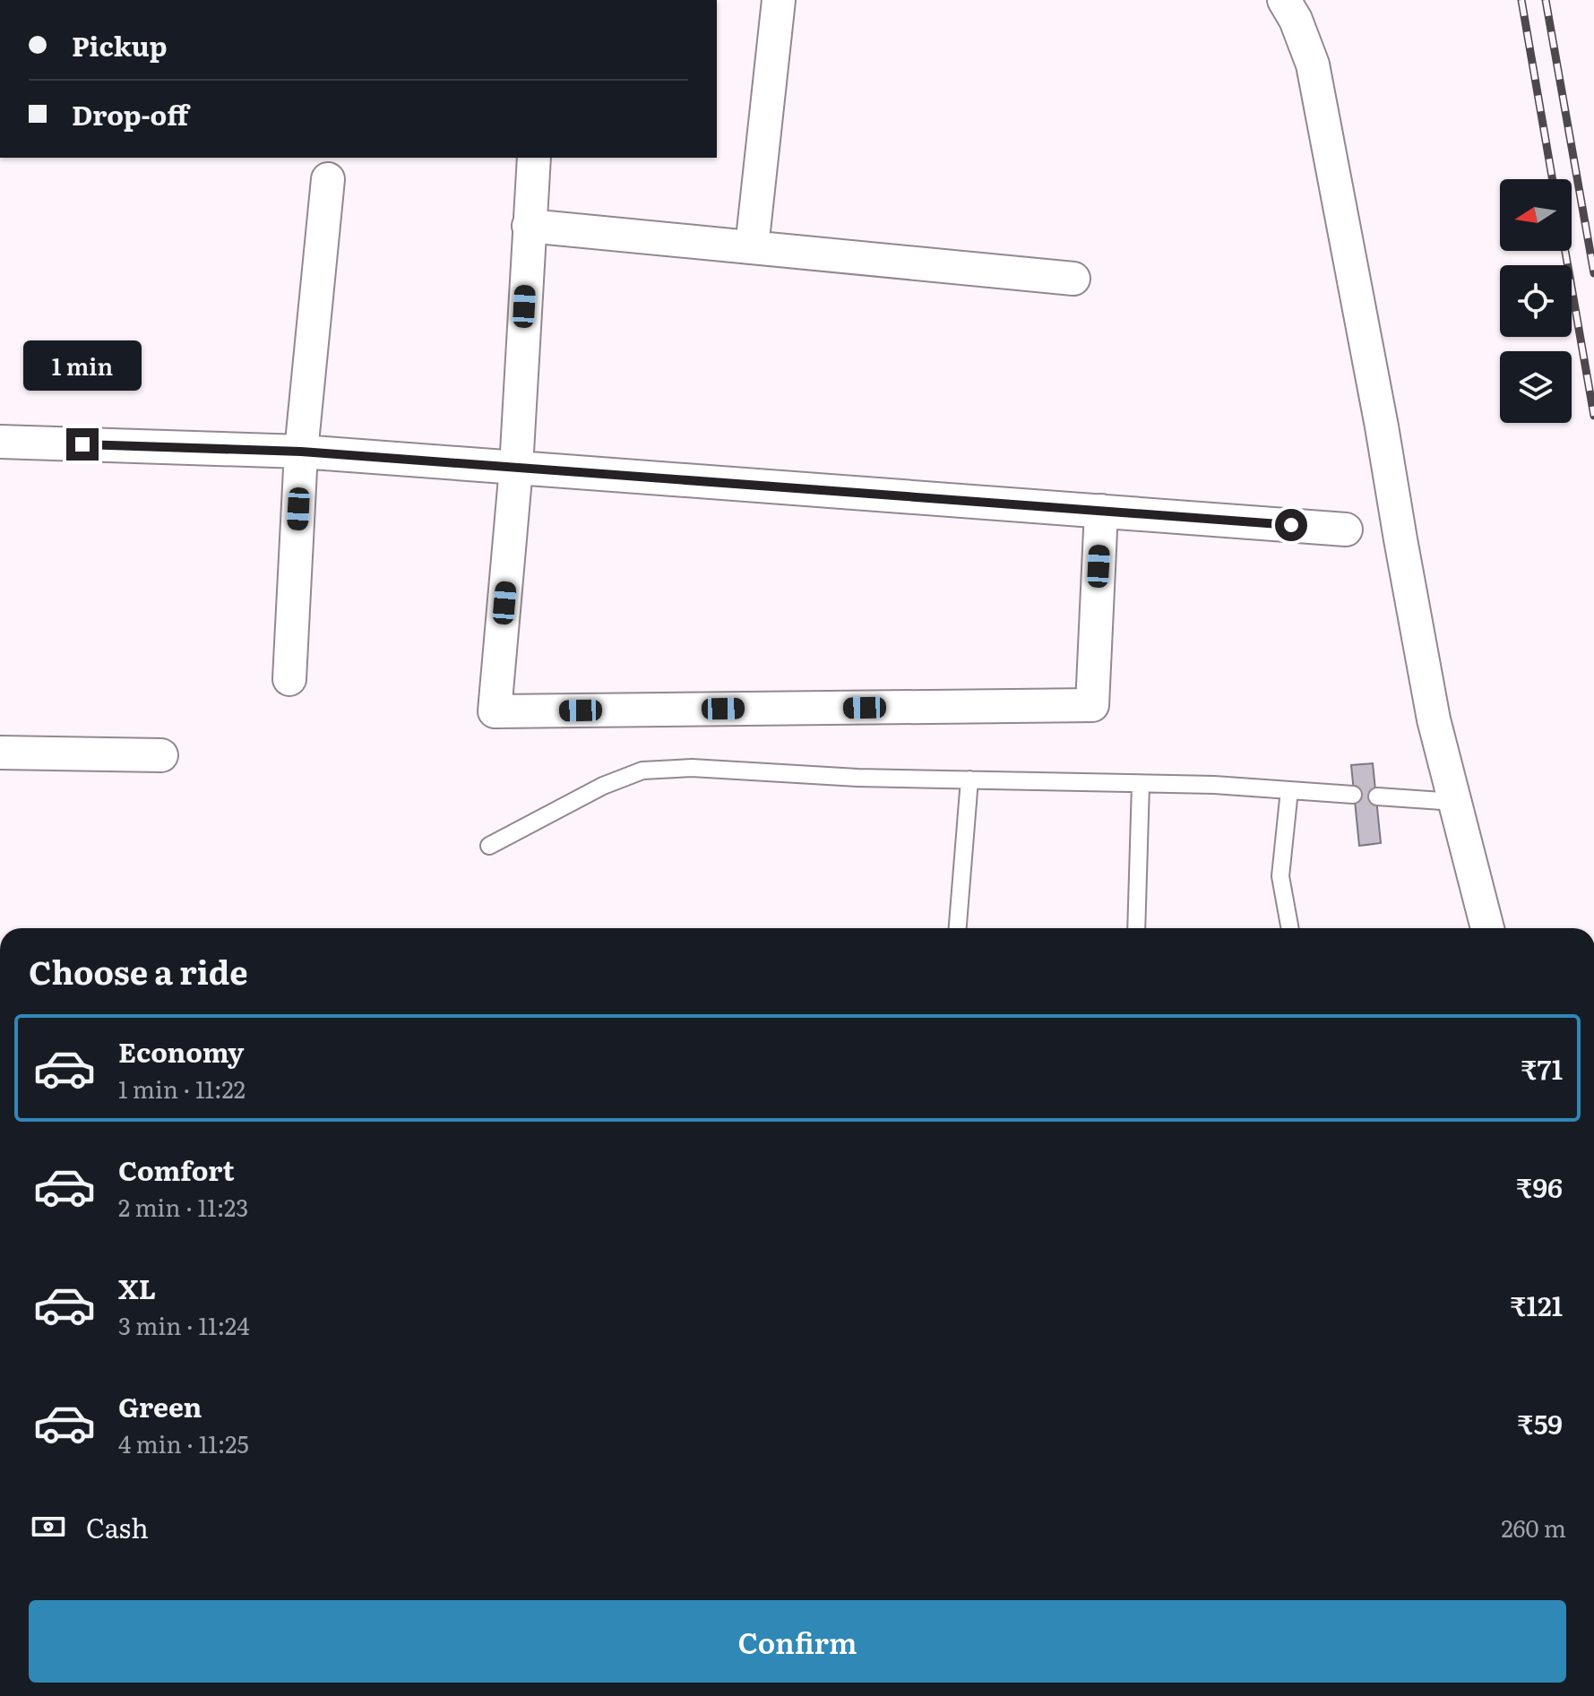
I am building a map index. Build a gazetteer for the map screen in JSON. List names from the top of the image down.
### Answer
{
  "north": "left",
  "page": {
    "banner": ["Pickup", "Drop-off"],
    "bubble": "1 min",
    "heading": "Choose a ride",
    "list": [
      {
        "name": "Economy",
        "note": "1 min · 11:22",
        "value": "₹71"
      },
      {
        "name": "Comfort",
        "note": "2 min · 11:23",
        "value": "₹96"
      },
      {
        "name": "XL",
        "note": "3 min · 11:24",
        "value": "₹121"
      },
      {
        "name": "Green",
        "note": "4 min · 11:25",
        "value": "₹59"
      }
    ],
    "pay": ["Cash", "260 m"],
    "buttons": "Confirm"
  }
}
